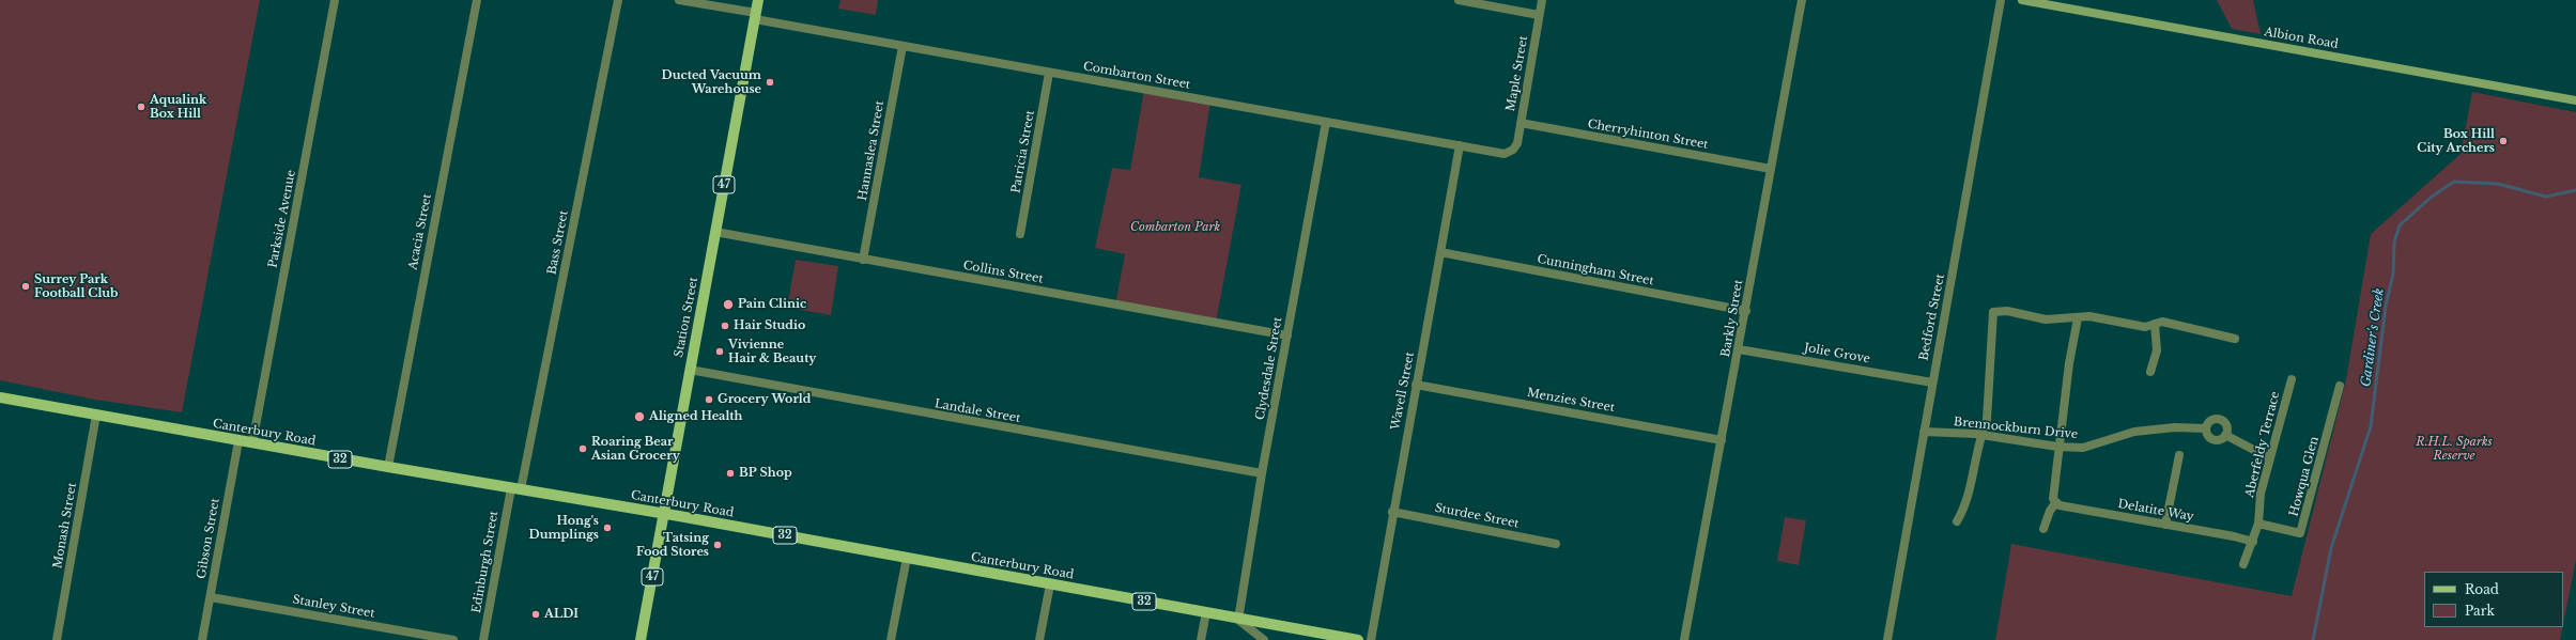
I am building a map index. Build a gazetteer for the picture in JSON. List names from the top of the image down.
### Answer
{
  "streets": {
    "main road": [
      "47",
      "Station Street",
      "Canterbury Road",
      "32"
    ],
    "street": [
      "Albion Road",
      "Maple Street",
      "Combarton Street",
      "Cherryhinton Street",
      "Hannaslea Street",
      "Patricia Street",
      "Parkside Avenue",
      "Acacia Street",
      "Bass Street",
      "Cunningham Street",
      "Collins Street",
      "Bedford Street",
      "Barkly Street",
      "Jolie Grove",
      "Clydesdale Street",
      "Wavell Street",
      "Menzies Street",
      "Landale Street",
      "Brennockburn Drive",
      "Aberfeldy Terrace",
      "Howqua Glen",
      "Delatite Way",
      "Sturdee Street",
      "Monash Street",
      "Gibson Street",
      "Edinburgh Street",
      "Stanley Street"
    ]
  },
  "crossings": [
    ["Maple Street", "Combarton Street"],
    ["Maple Street", "Cherryhinton Street"],
    ["Combarton Street", "Hannaslea Street"],
    ["Combarton Street", "Patricia Street"],
    ["Combarton Street", "Station Street"],
    ["Combarton Street", "Clydesdale Street"],
    ["Combarton Street", "Wavell Street"],
    ["Cherryhinton Street", "Barkly Street"],
    ["Hannaslea Street", "Collins Street"],
    ["Parkside Avenue", "Canterbury Road"],
    ["Acacia Street", "Canterbury Road"],
    ["Bass Street", "Canterbury Road"],
    ["Bass Street", "Edinburgh Street"],
    ["Cunningham Street", "Barkly Street"],
    ["Cunningham Street", "Wavell Street"],
    ["Collins Street", "Station Street"],
    ["Collins Street", "Clydesdale Street"],
    ["Station Street", "Landale Street"],
    ["Station Street", "Canterbury Road"],
    ["Bedford Street", "Jolie Grove"],
    ["Bedford Street", "Brennockburn Drive"],
    ["Barkly Street", "Jolie Grove"],
    ["Barkly Street", "Menzies Street"],
    ["Clydesdale Street", "Landale Street"],
    ["Clydesdale Street", "Canterbury Road"],
    ["Wavell Street", "Menzies Street"],
    ["Wavell Street", "Sturdee Street"],
    ["Canterbury Road", "Monash Street"],
    ["Canterbury Road", "Gibson Street"],
    ["Canterbury Road", "Edinburgh Street"],
    ["Aberfeldy Terrace", "Howqua Glen"],
    ["Aberfeldy Terrace", "Delatite Way"],
    ["Gibson Street", "Stanley Street"]
  ],
  "water": ["Gardiner's Creek"],
  "parks": ["Combarton Park", "R.H.L. Sparks Reserve"],
  "places": [
    "Ducted Vacuum Warehouse",
    "Aqualink Box Hill",
    "Box Hill City Archers",
    "Surrey Park Football Club",
    "Pain Clinic",
    "Hair Studio",
    "Vivienne Hair & Beauty",
    "Grocery World",
    "Aligned Health",
    "Roaring Bear Asian Grocery",
    "BP Shop",
    "Hong's Dumplings",
    "Tatsing Food Stores",
    "ALDI"
  ],
  "legend": ["Road", "Park"]
}
